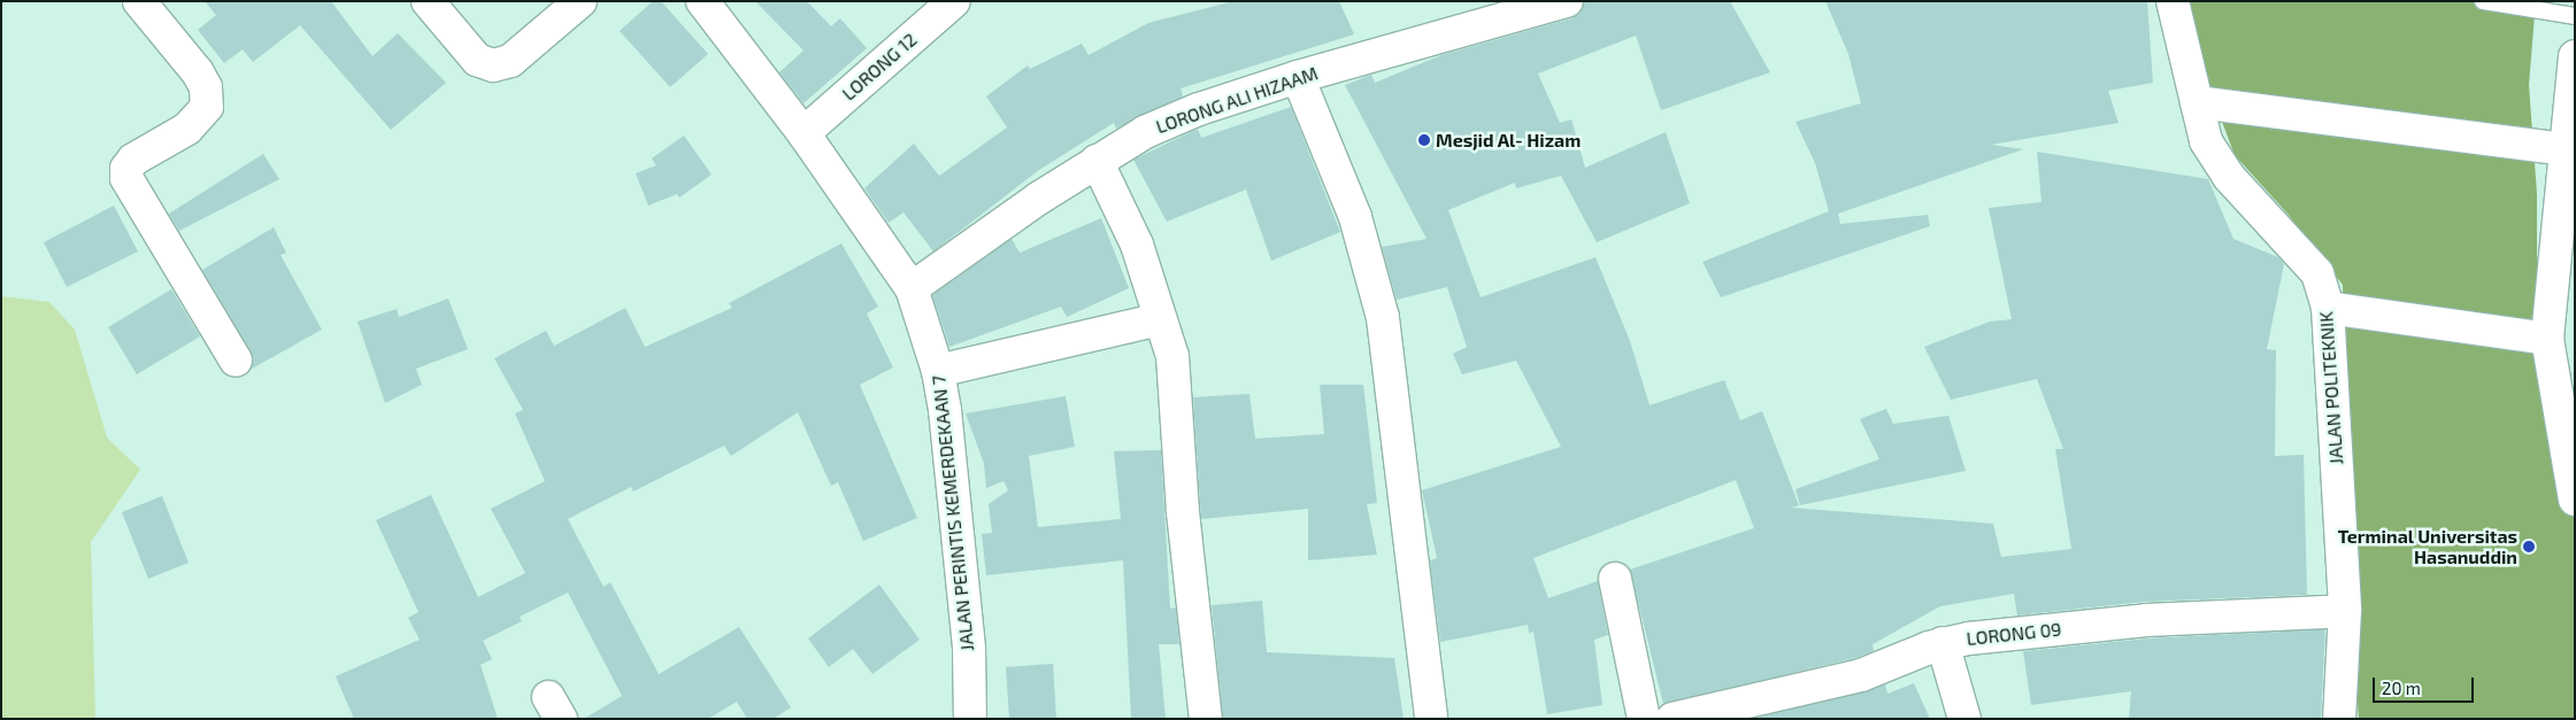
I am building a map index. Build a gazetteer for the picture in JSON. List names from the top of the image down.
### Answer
{
  "streets": {
    "street": [
      "LORONG 12",
      "LORONG ALI HIZAAM",
      "JALAN POLITEKNIK",
      "JALAN PERINTIS KEMERDEKAAN 7",
      "LORONG 09"
    ]
  },
  "crossings": [
    ["LORONG 12", "JALAN PERINTIS KEMERDEKAAN 7"],
    ["LORONG ALI HIZAAM", "JALAN PERINTIS KEMERDEKAAN 7"],
    ["JALAN POLITEKNIK", "LORONG 09"]
  ],
  "places": ["Mesjid Al- Hizam", "Terminal Universitas Hasanuddin"],
  "scale_bar": "20 m"
}
